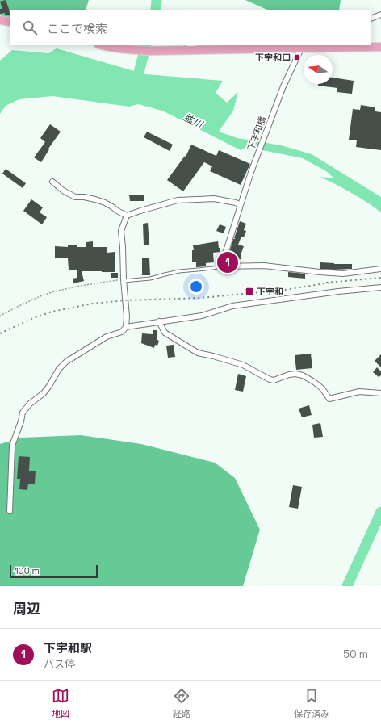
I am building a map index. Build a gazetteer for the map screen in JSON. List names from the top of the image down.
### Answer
{
  "streets": {
    "street": ["下宇和橋"]
  },
  "water": ["肱川"],
  "places": {
    "transit": ["下宇和口", "下宇和"]
  },
  "scale_bar": "100 m",
  "north": "left",
  "page": {
    "search": "ここで検索",
    "pins": "1",
    "scale": "100 m",
    "heading": "周辺",
    "list": [
      {
        "mark": "1",
        "name": "下宇和駅",
        "note": "バス停",
        "value": "50 m"
      }
    ],
    "nav": ["地図", "経路", "保存済み"]
  }
}
